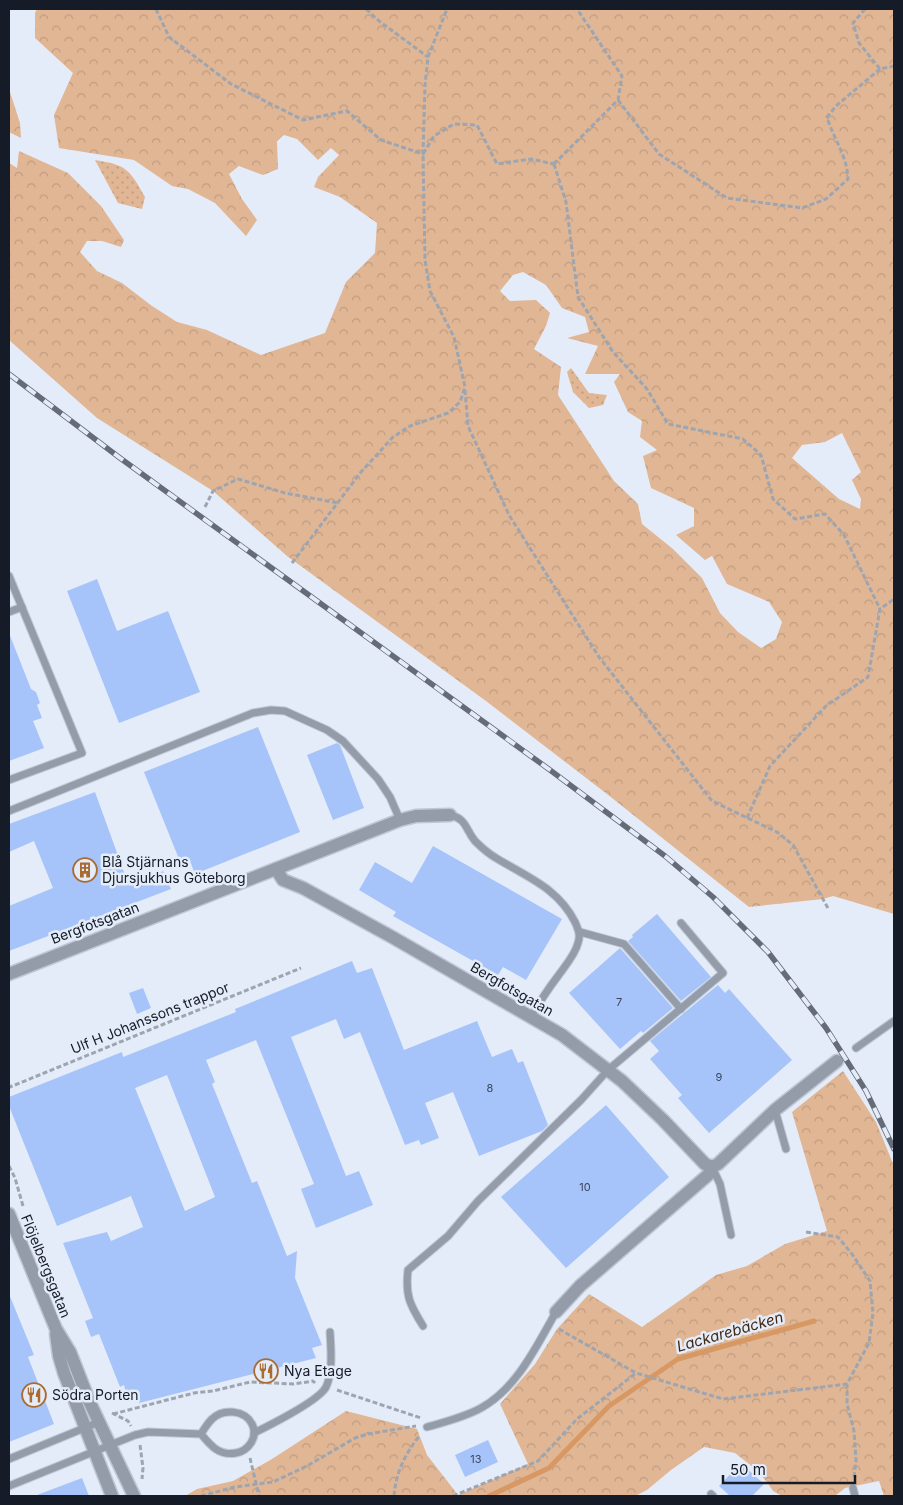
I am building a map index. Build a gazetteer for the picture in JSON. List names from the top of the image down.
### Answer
{
  "streets": {
    "street": ["Bergfotsgatan", "Flöjelbergsgatan"],
    "path": ["Ulf H Johanssons trappor"]
  },
  "water": ["Lackarebäcken"],
  "places": {
    "building": ["Blå Stjärnans Djursjukhus Göteborg"],
    "restaurant": ["Nya Etage", "Södra Porten"]
  },
  "house_numbers": [
    "7",
    "9",
    "8",
    "10",
    "13"
  ],
  "scale_bar": "50 m"
}
